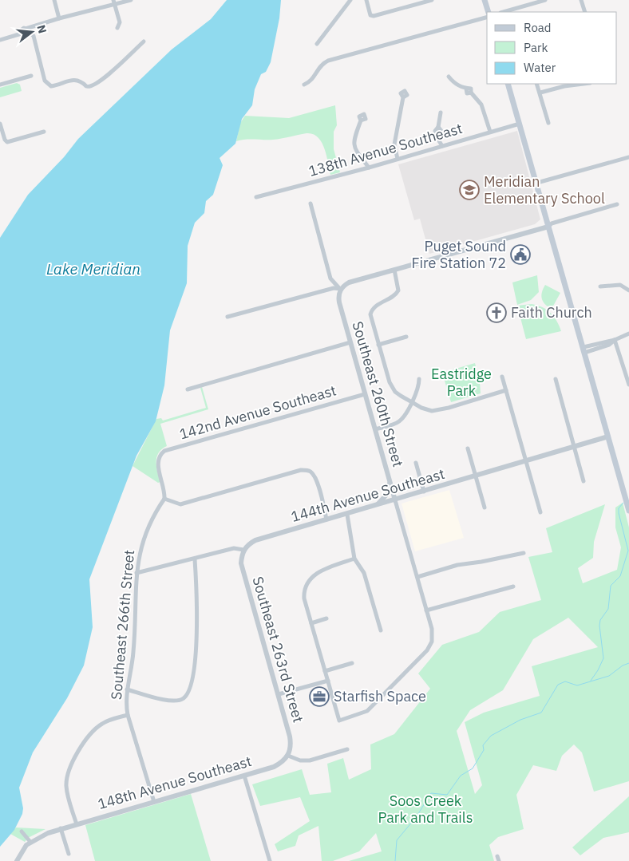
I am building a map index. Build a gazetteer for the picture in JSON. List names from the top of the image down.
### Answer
{
  "streets": {
    "street": [
      "138th Avenue Southeast",
      "Southeast 260th Street",
      "142nd Avenue Southeast",
      "144th Avenue Southeast",
      "Southeast 266th Street",
      "Southeast 263rd Street",
      "148th Avenue Southeast"
    ]
  },
  "crossings": [
    ["Southeast 260th Street", "142nd Avenue Southeast"],
    ["Southeast 260th Street", "144th Avenue Southeast"],
    ["142nd Avenue Southeast", "Southeast 266th Street"],
    ["144th Avenue Southeast", "Southeast 263rd Street"],
    ["Southeast 266th Street", "148th Avenue Southeast"],
    ["Southeast 263rd Street", "148th Avenue Southeast"]
  ],
  "water": ["Lake Meridian"],
  "parks": ["Eastridge Park", "Soos Creek Park and Trails"],
  "places": {
    "school or university": ["Meridian Elementary School"],
    "public building": ["Puget Sound Fire Station 72"],
    "church": ["Faith Church"],
    "office": ["Starfish Space"]
  },
  "legend": ["Road", "Park", "Water"],
  "north": "right"
}
